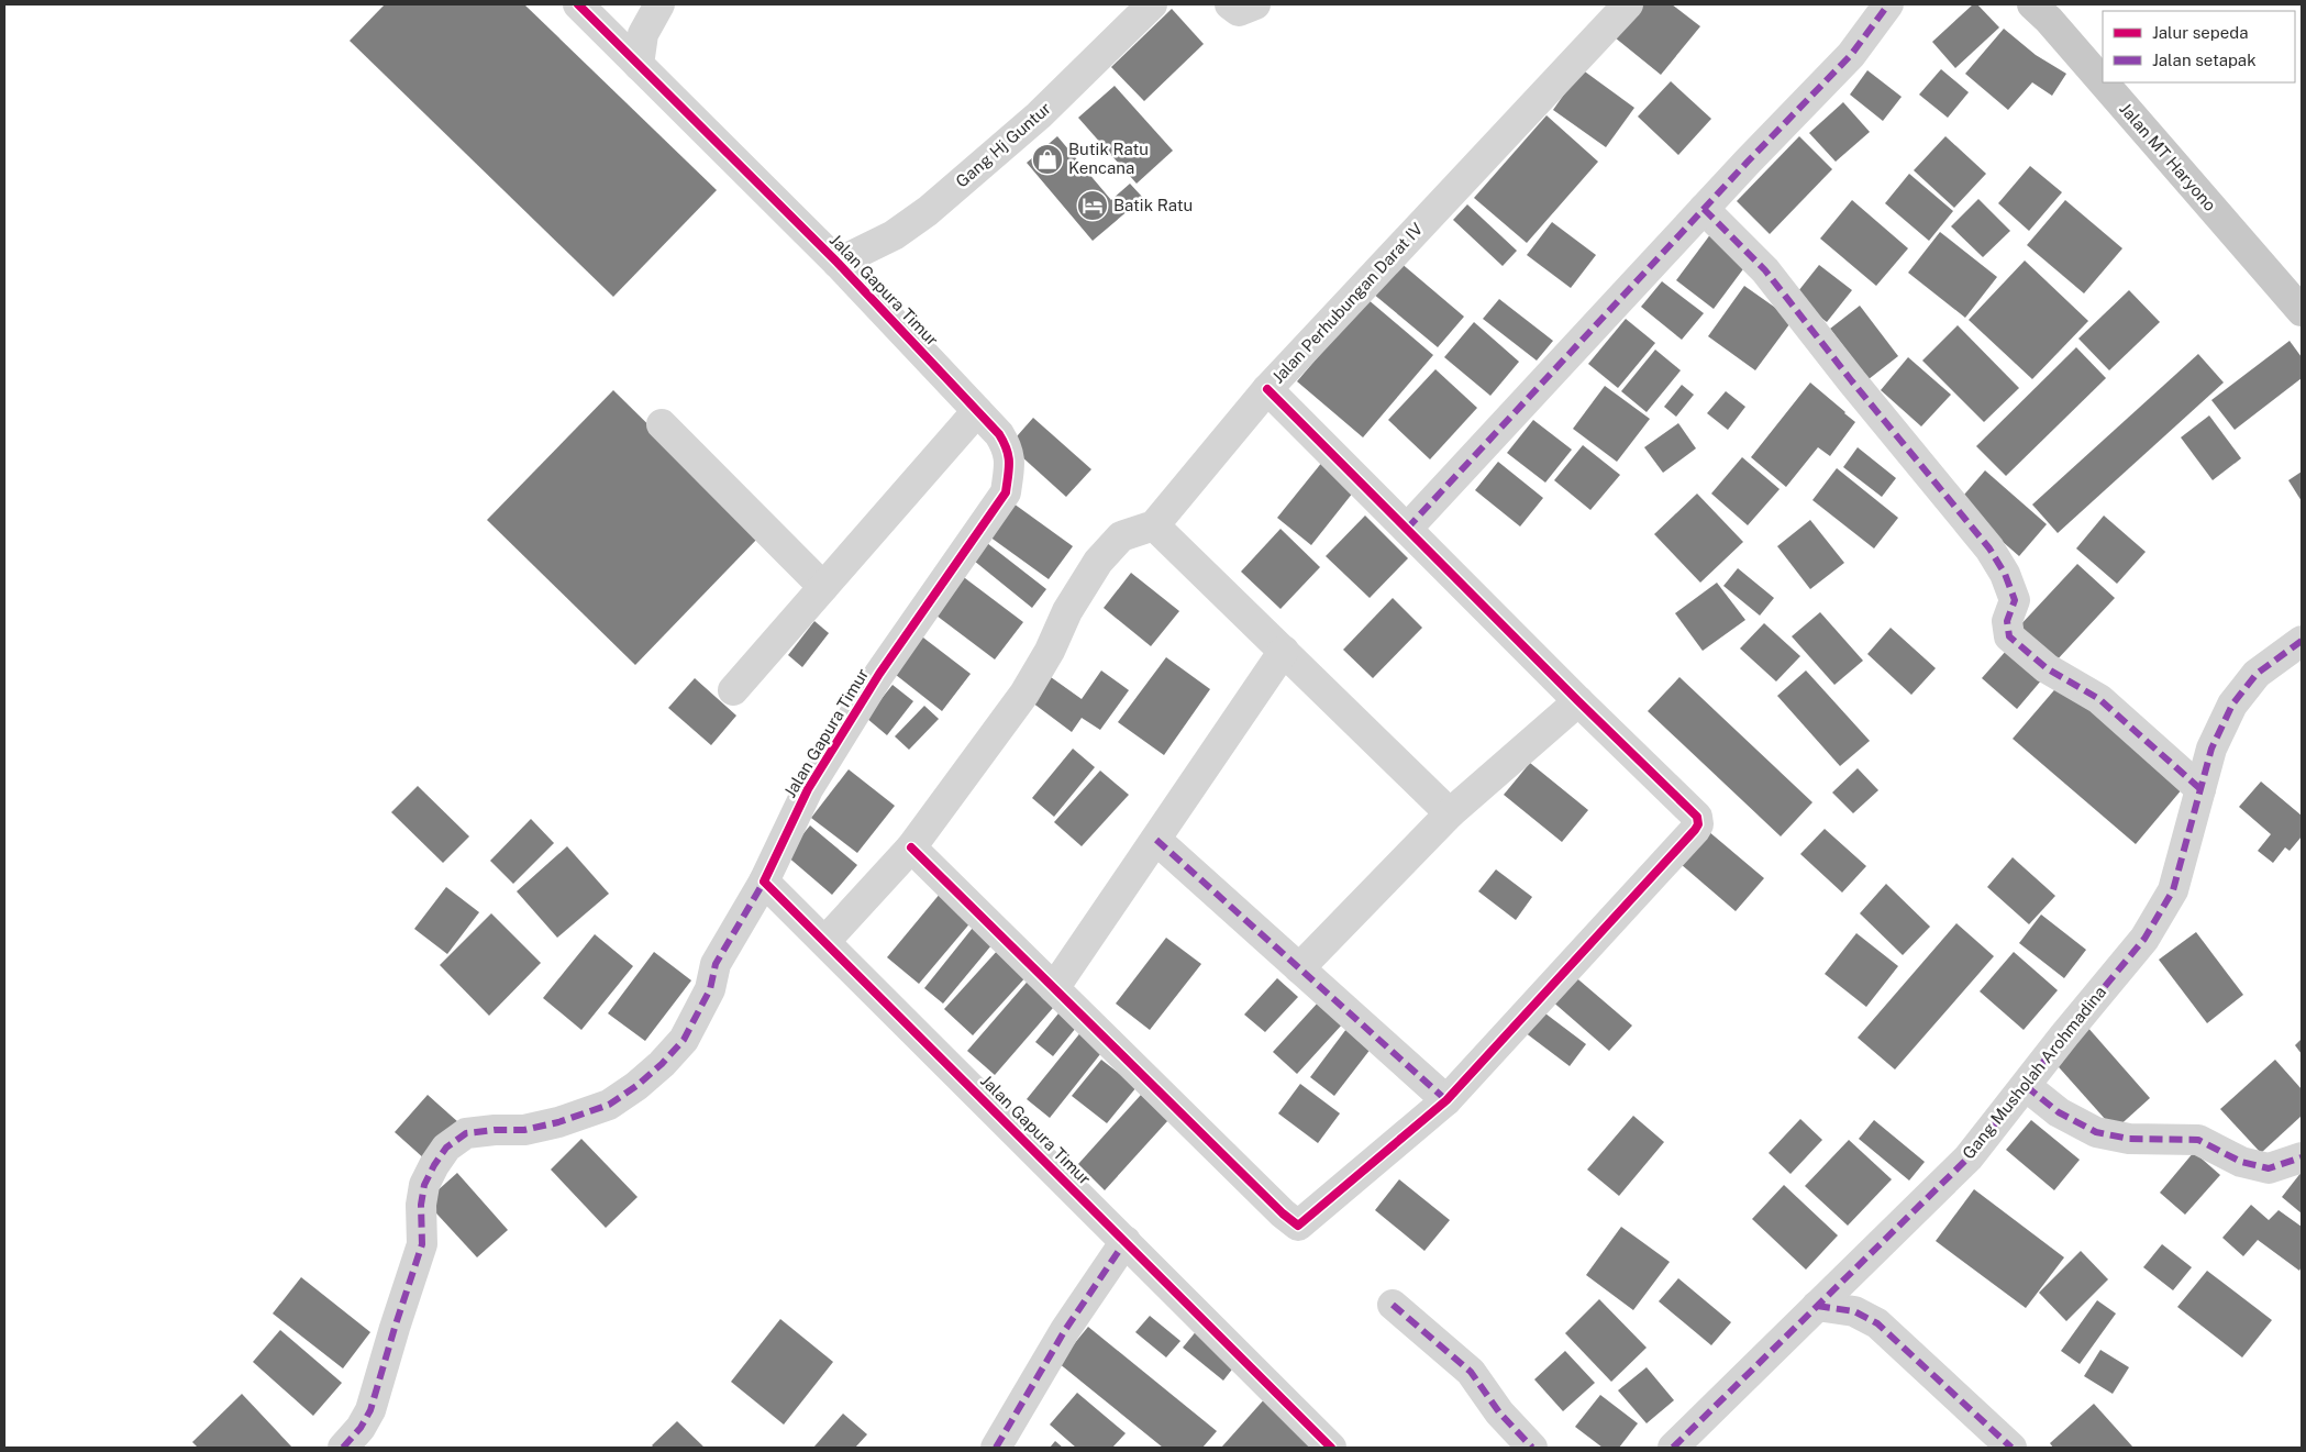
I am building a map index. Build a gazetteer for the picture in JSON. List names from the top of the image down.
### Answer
{
  "streets": {
    "main road": ["Jalan MT Haryono"],
    "street": [
      "Gang Hj Guntur",
      "Jalan Gapura Timur",
      "Jalan Perhubungan Darat IV",
      "Gang Musholah Arohmadina"
    ]
  },
  "crossings": [
    ["Gang Hj Guntur", "Jalan Gapura Timur"]
  ],
  "places": {
    "shop": ["Butik Ratu Kencana"],
    "hotel": ["Batik Ratu"]
  },
  "legend": ["Jalur sepeda", "Jalan setapak"]
}
